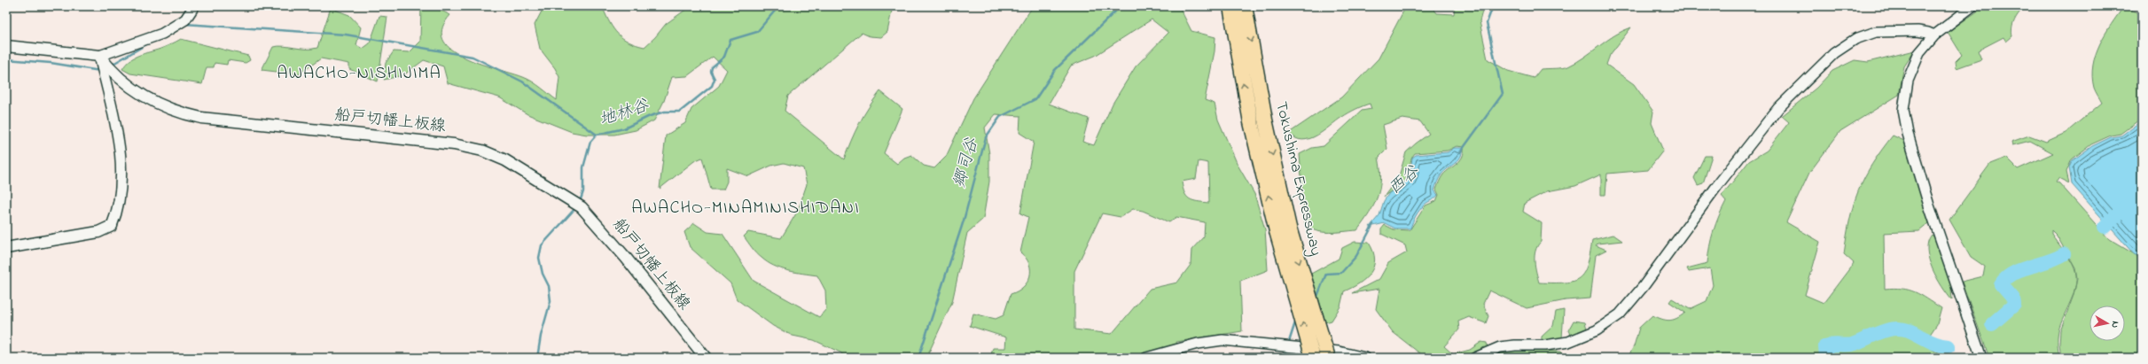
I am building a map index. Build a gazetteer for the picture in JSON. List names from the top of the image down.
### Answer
{
  "streets": {
    "highway": ["Tokushima Expressway"],
    "main road": ["船戸切幡上板線"]
  },
  "districts": ["AWACHO-NISHIJIMA", "AWACHO-MINAMINISHIDANI"],
  "water": ["地林谷", "郷司谷", "西谷"],
  "north": "right"
}
